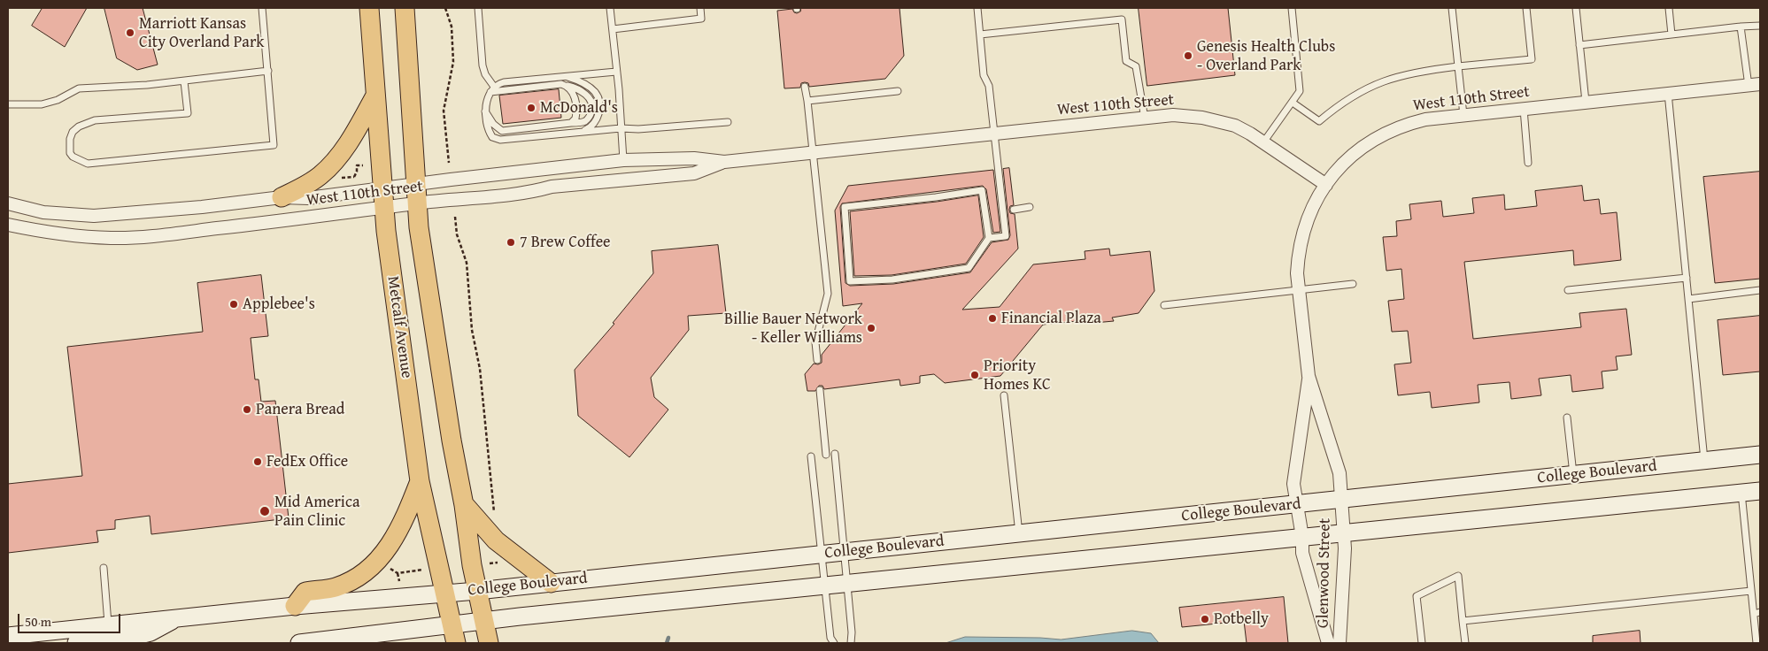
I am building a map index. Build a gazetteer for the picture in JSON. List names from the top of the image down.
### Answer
{
  "streets": {
    "main road": ["Metcalf Avenue", "College Boulevard"],
    "street": ["West 110th Street", "Glenwood Street"]
  },
  "crossings": [
    ["West 110th Street", "Metcalf Avenue"],
    ["West 110th Street", "Glenwood Street"],
    ["Metcalf Avenue", "College Boulevard"],
    ["College Boulevard", "Glenwood Street"]
  ],
  "places": [
    "Marriott Kansas City Overland Park",
    "Genesis Health Clubs - Overland Park",
    "McDonald's",
    "7 Brew Coffee",
    "Applebee's",
    "Financial Plaza",
    "Billie Bauer Network - Keller Williams",
    "Priority Homes KC",
    "Panera Bread",
    "FedEx Office",
    "Mid America Pain Clinic",
    "Potbelly"
  ],
  "scale_bar": "50 m"
}
